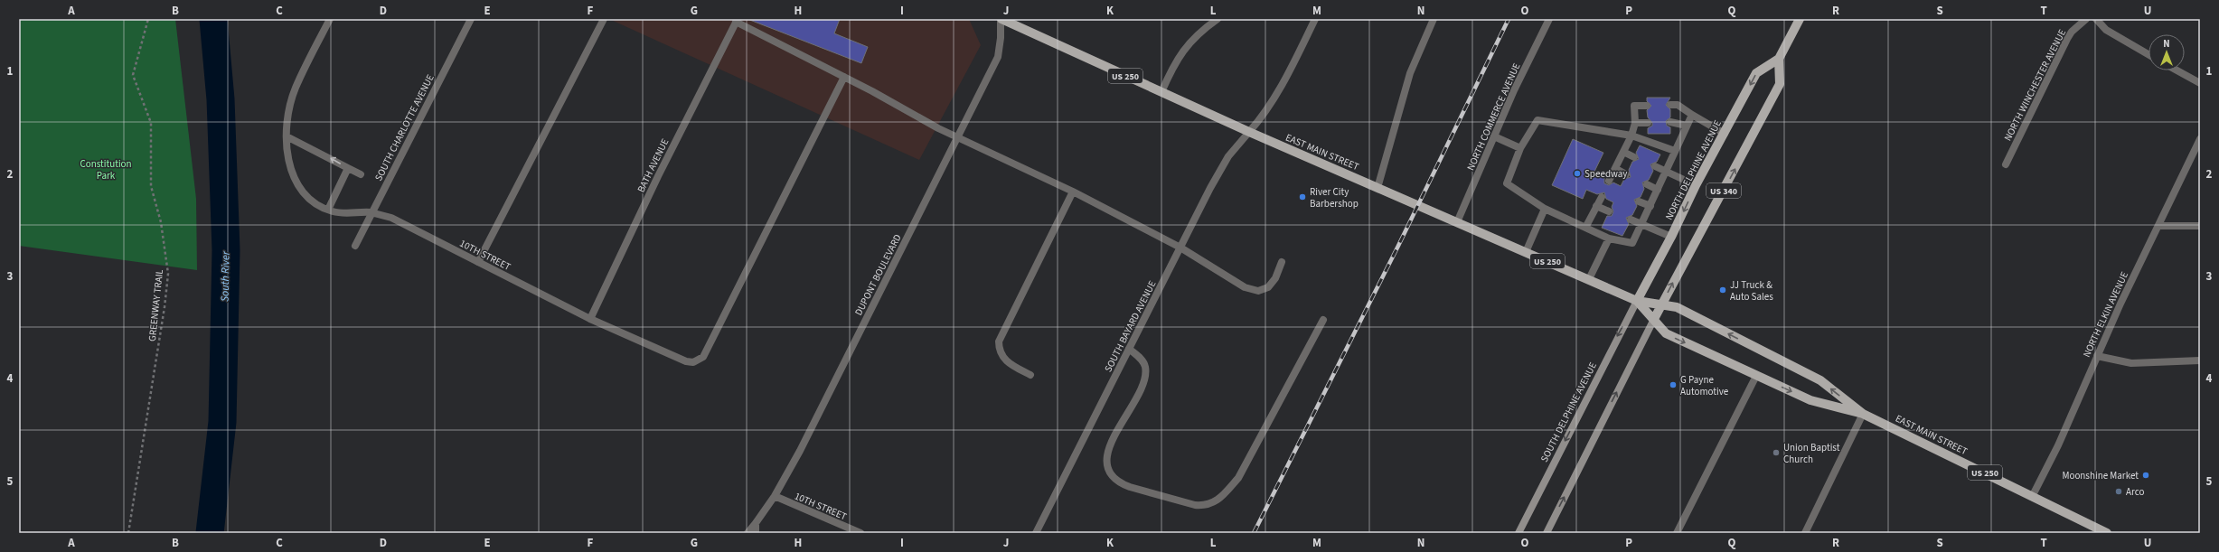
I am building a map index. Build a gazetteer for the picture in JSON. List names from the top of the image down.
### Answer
{
  "streets": {
    "main road": [
      "US 250",
      "EAST MAIN STREET",
      "NORTH DELPHINE AVENUE",
      "US 340",
      "SOUTH DELPHINE AVENUE"
    ],
    "street": [
      "NORTH WINCHESTER AVENUE",
      "NORTH COMMERCE AVENUE",
      "SOUTH CHARLOTTE AVENUE",
      "BATH AVENUE",
      "10TH STREET",
      "DUPONT BOULEVARD",
      "NORTH ELKIN AVENUE",
      "SOUTH BAYARD AVENUE"
    ],
    "path": ["GREENWAY TRAIL"]
  },
  "crossings": [
    ["NORTH COMMERCE AVENUE", "EAST MAIN STREET"],
    ["SOUTH CHARLOTTE AVENUE", "10TH STREET"],
    ["EAST MAIN STREET", "NORTH DELPHINE AVENUE"],
    ["EAST MAIN STREET", "US 340"],
    ["EAST MAIN STREET", "DUPONT BOULEVARD"],
    ["EAST MAIN STREET", "NORTH ELKIN AVENUE"],
    ["EAST MAIN STREET", "SOUTH BAYARD AVENUE"],
    ["EAST MAIN STREET", "SOUTH DELPHINE AVENUE"],
    ["BATH AVENUE", "10TH STREET"],
    ["NORTH DELPHINE AVENUE", "US 340"],
    ["NORTH DELPHINE AVENUE", "SOUTH DELPHINE AVENUE"],
    ["10TH STREET", "DUPONT BOULEVARD"]
  ],
  "water": ["South River"],
  "parks": ["Constitution Park"],
  "places": [
    "Speedway",
    "River City Barbershop",
    "JJ Truck & Auto Sales",
    "G Payne Automotive",
    "Union Baptist Church",
    "Moonshine Market",
    "Arco"
  ],
  "north": "top",
  "grid": {
    "columns": [
      "A",
      "B",
      "C",
      "D",
      "E",
      "F",
      "G",
      "H",
      "I",
      "J",
      "K",
      "L",
      "M",
      "N",
      "O",
      "P",
      "Q",
      "R",
      "S",
      "T",
      "U"
    ],
    "rows": [
      "1",
      "2",
      "3",
      "4",
      "5"
    ]
  }
}
